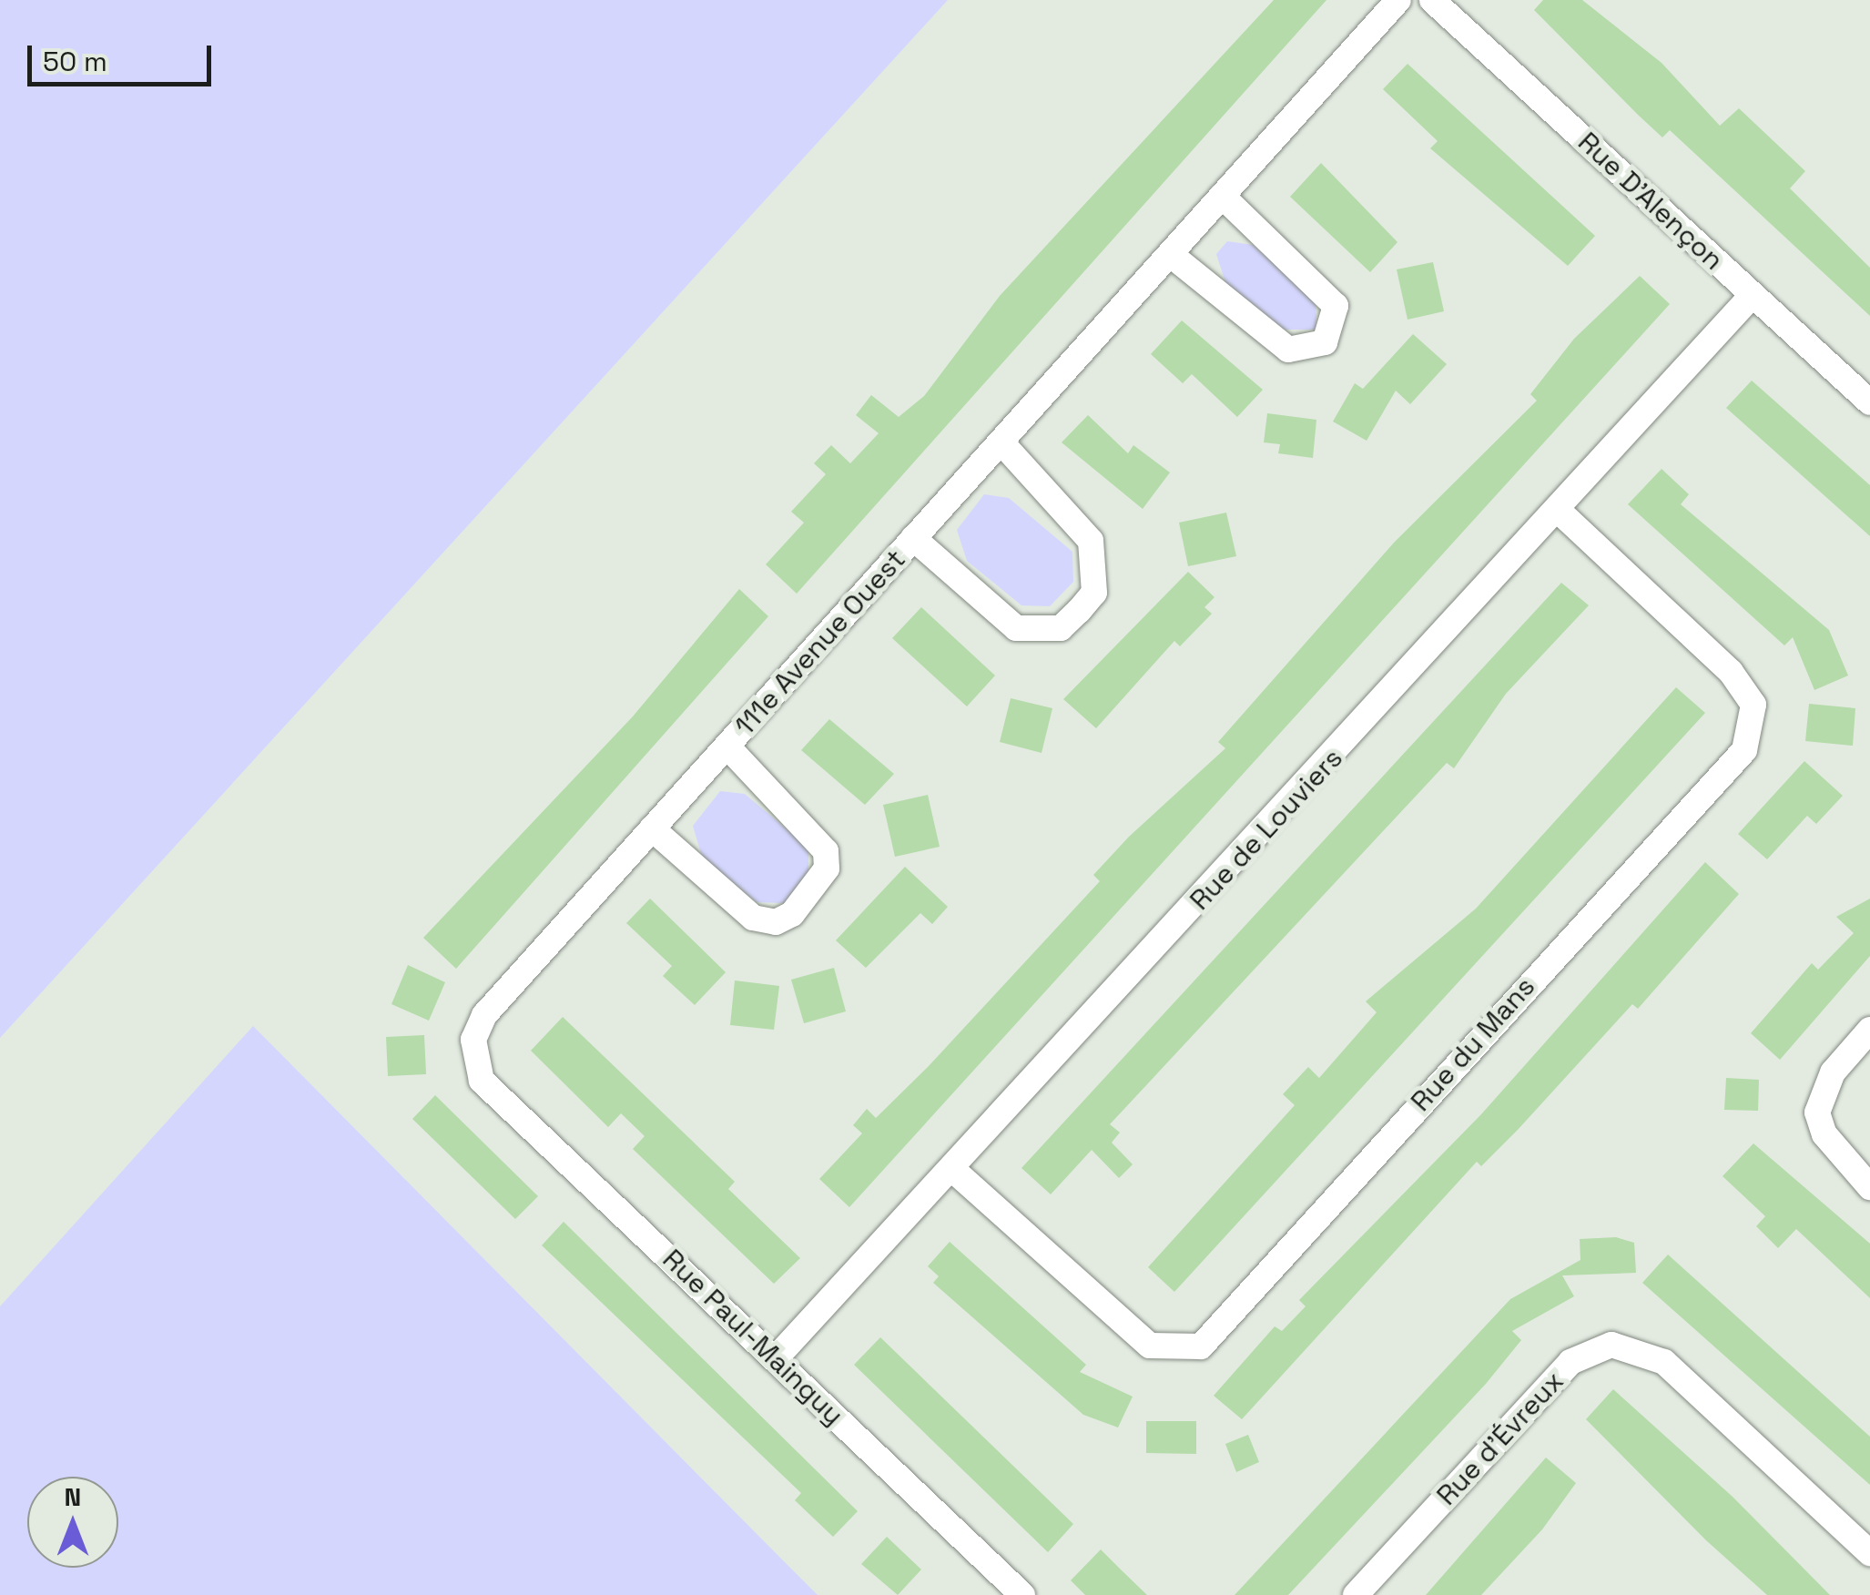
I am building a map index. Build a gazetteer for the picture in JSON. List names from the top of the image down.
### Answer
{
  "streets": {
    "street": [
      "Rue D'Alençon",
      "111e Avenue Ouest",
      "Rue de Louviers",
      "Rue du Mans",
      "Rue Paul-Mainguy",
      "Rue d'Évreux"
    ]
  },
  "crossings": [
    ["Rue D'Alençon", "Rue de Louviers"],
    ["111e Avenue Ouest", "Rue Paul-Mainguy"],
    ["Rue de Louviers", "Rue du Mans"],
    ["Rue de Louviers", "Rue Paul-Mainguy"]
  ],
  "scale_bar": "50 m",
  "north": "top"
}
